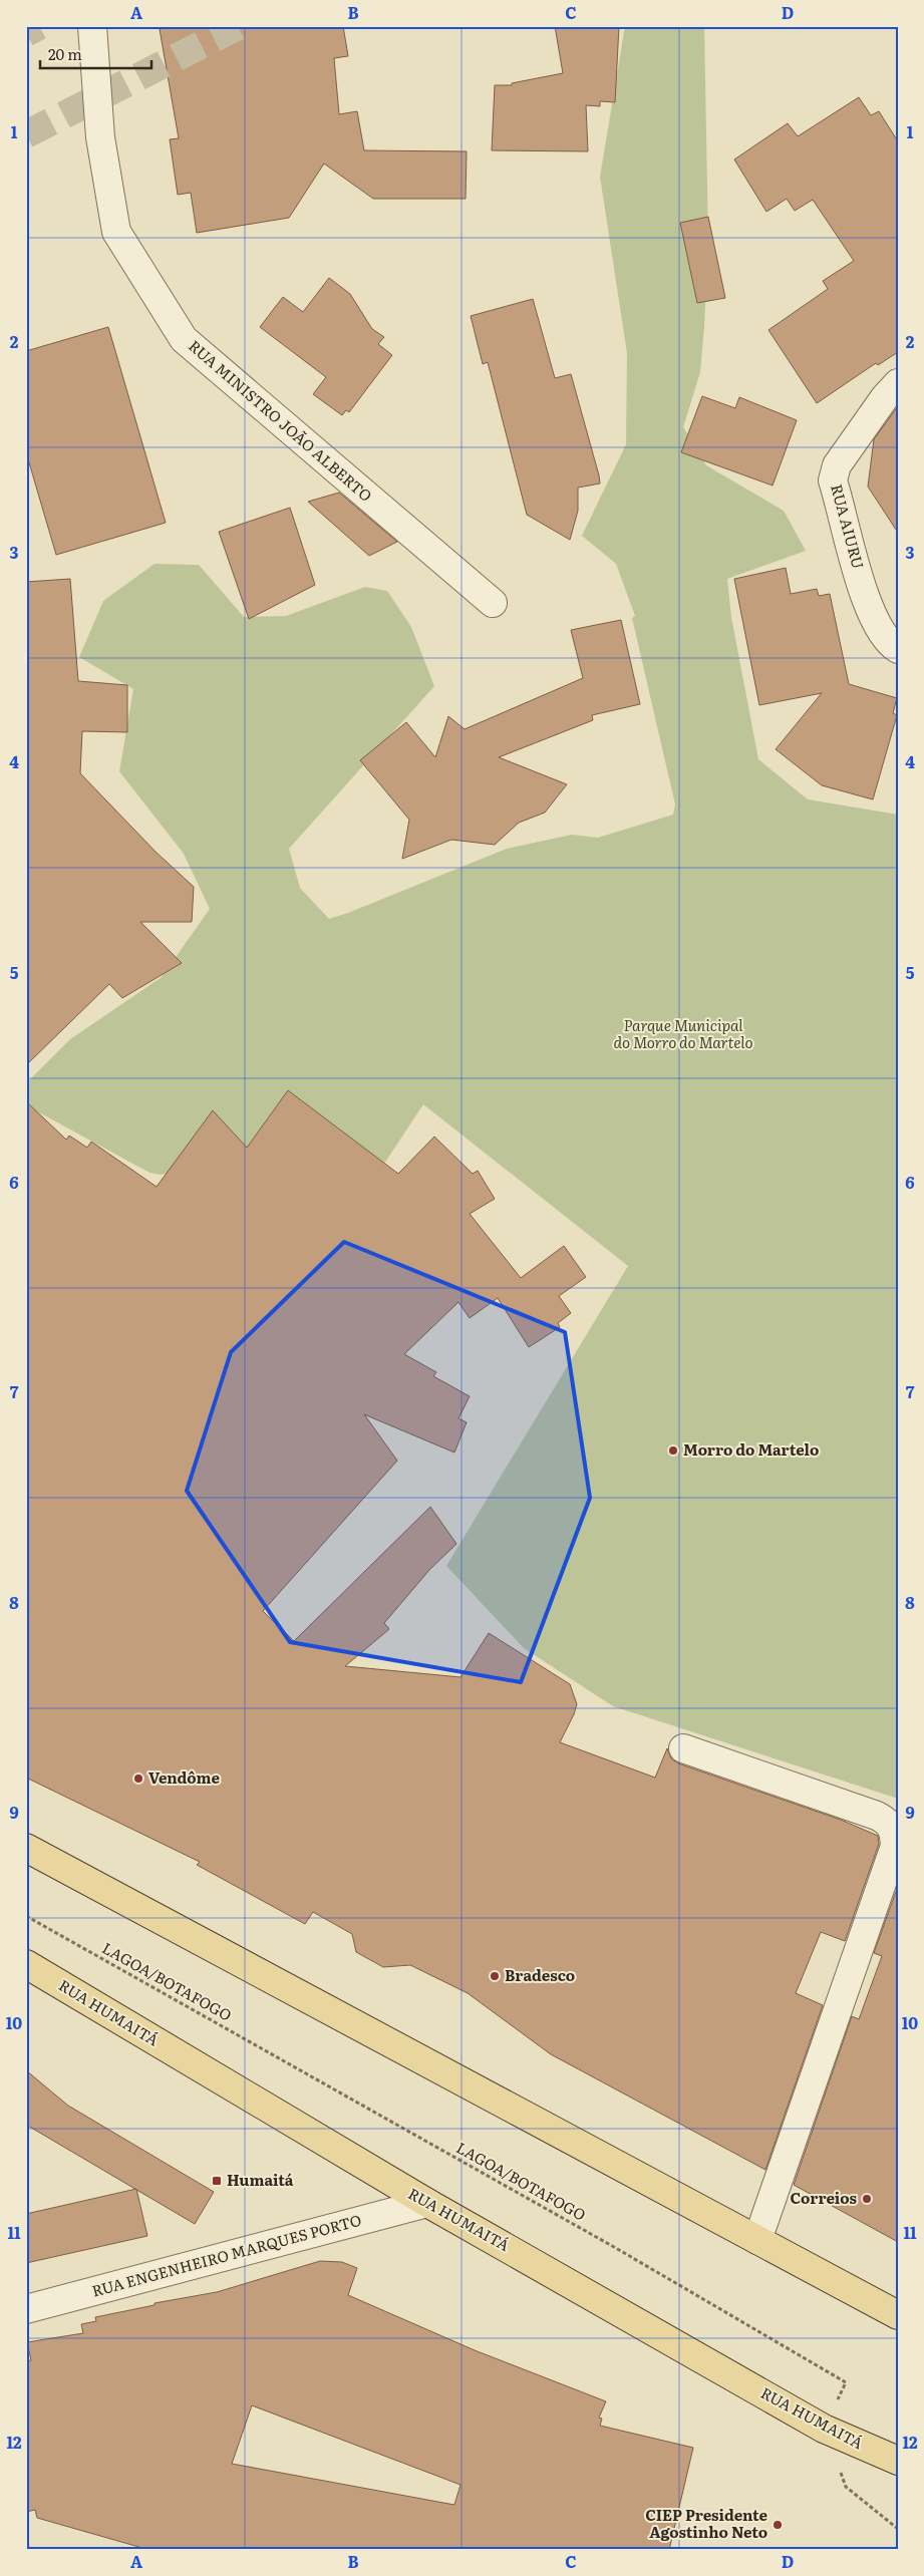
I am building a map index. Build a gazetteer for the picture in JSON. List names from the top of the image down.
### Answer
{
  "streets": {
    "main road": ["RUA HUMAITÁ"],
    "street": ["RUA MINISTRO JOÃO ALBERTO", "RUA AIURU", "RUA ENGENHEIRO MARQUES PORTO"],
    "path": ["LAGOA/BOTAFOGO"]
  },
  "crossings": [
    ["LAGOA/BOTAFOGO", "RUA HUMAITÁ"],
    ["RUA HUMAITÁ", "RUA ENGENHEIRO MARQUES PORTO"]
  ],
  "parks": ["Parque Municipal do Morro do Martelo"],
  "places": {
    "other": [
      "Morro do Martelo",
      "Vendôme",
      "Bradesco",
      "Correios",
      "CIEP Presidente Agostinho Neto"
    ],
    "transit": ["Humaitá"]
  },
  "scale_bar": "20 m",
  "grid": {
    "columns": [
      "A",
      "B",
      "C",
      "D"
    ],
    "rows": [
      "1",
      "2",
      "3",
      "4",
      "5",
      "6",
      "7",
      "8",
      "9",
      "10",
      "11",
      "12"
    ]
  }
}
